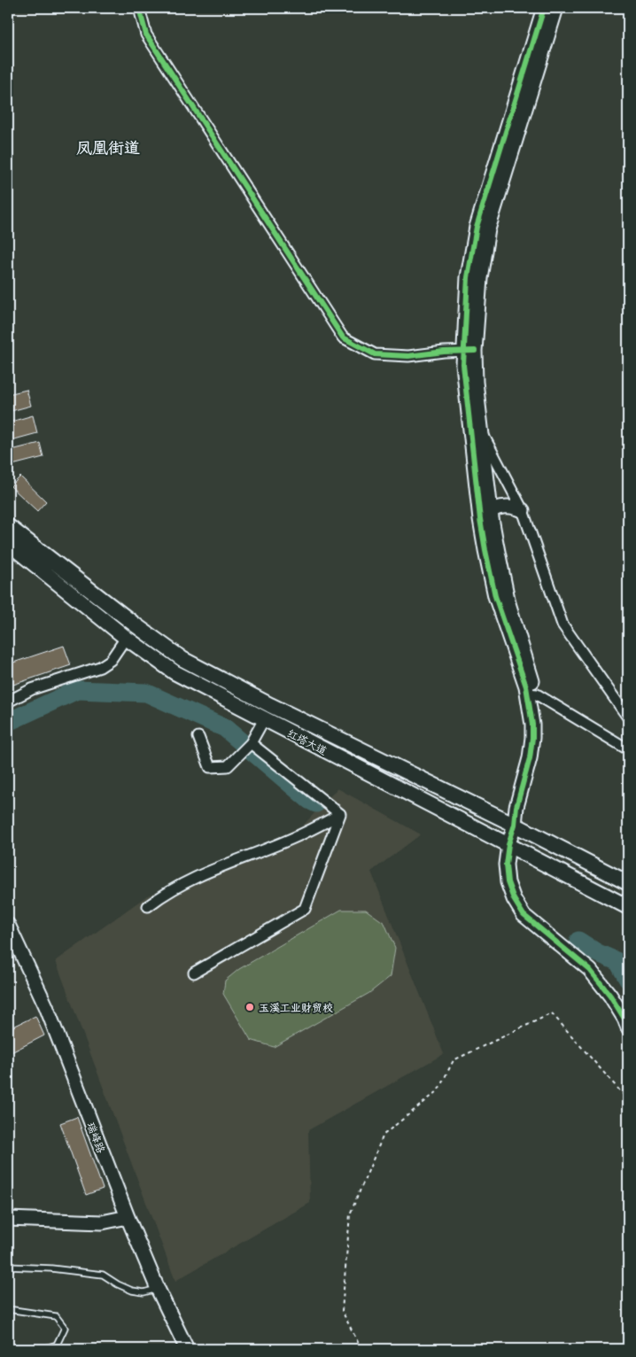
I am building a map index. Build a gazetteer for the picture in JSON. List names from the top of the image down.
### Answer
{
  "streets": {
    "main road": ["红塔大道"],
    "street": ["瑞峰路"]
  },
  "districts": ["凤凰街道"],
  "places": ["玉溪工业财贸校"]
}
